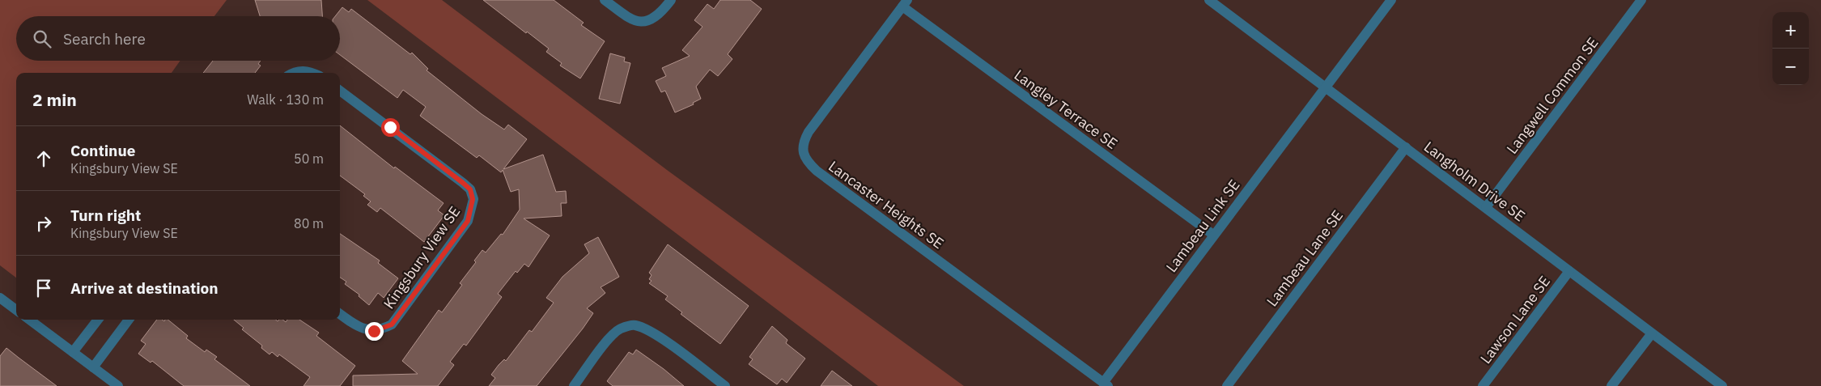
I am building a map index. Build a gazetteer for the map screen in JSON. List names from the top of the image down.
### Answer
{
  "streets": {
    "street": [
      "Langwell Common SE",
      "Langley Terrace SE",
      "Langholm Drive SE",
      "Lancaster Heights SE",
      "Lambeau Link SE",
      "Kingsbury View SE",
      "Lambeau Lane SE",
      "Lawson Lane SE"
    ]
  },
  "crossings": [
    ["Langwell Common SE", "Langholm Drive SE"],
    ["Langley Terrace SE", "Lancaster Heights SE"],
    ["Langley Terrace SE", "Lambeau Link SE"],
    ["Langholm Drive SE", "Lambeau Link SE"],
    ["Langholm Drive SE", "Lambeau Lane SE"],
    ["Langholm Drive SE", "Lawson Lane SE"],
    ["Lancaster Heights SE", "Lambeau Link SE"]
  ],
  "page": {
    "map_buttons": ["+", "−"],
    "search": "Search here",
    "heading": ["2 min", "Walk · 130 m"],
    "list": [
      ["Continue", "Kingsbury View SE", "50 m"],
      ["Turn right", "Kingsbury View SE", "80 m"],
      "Arrive at destination"
    ]
  }
}
